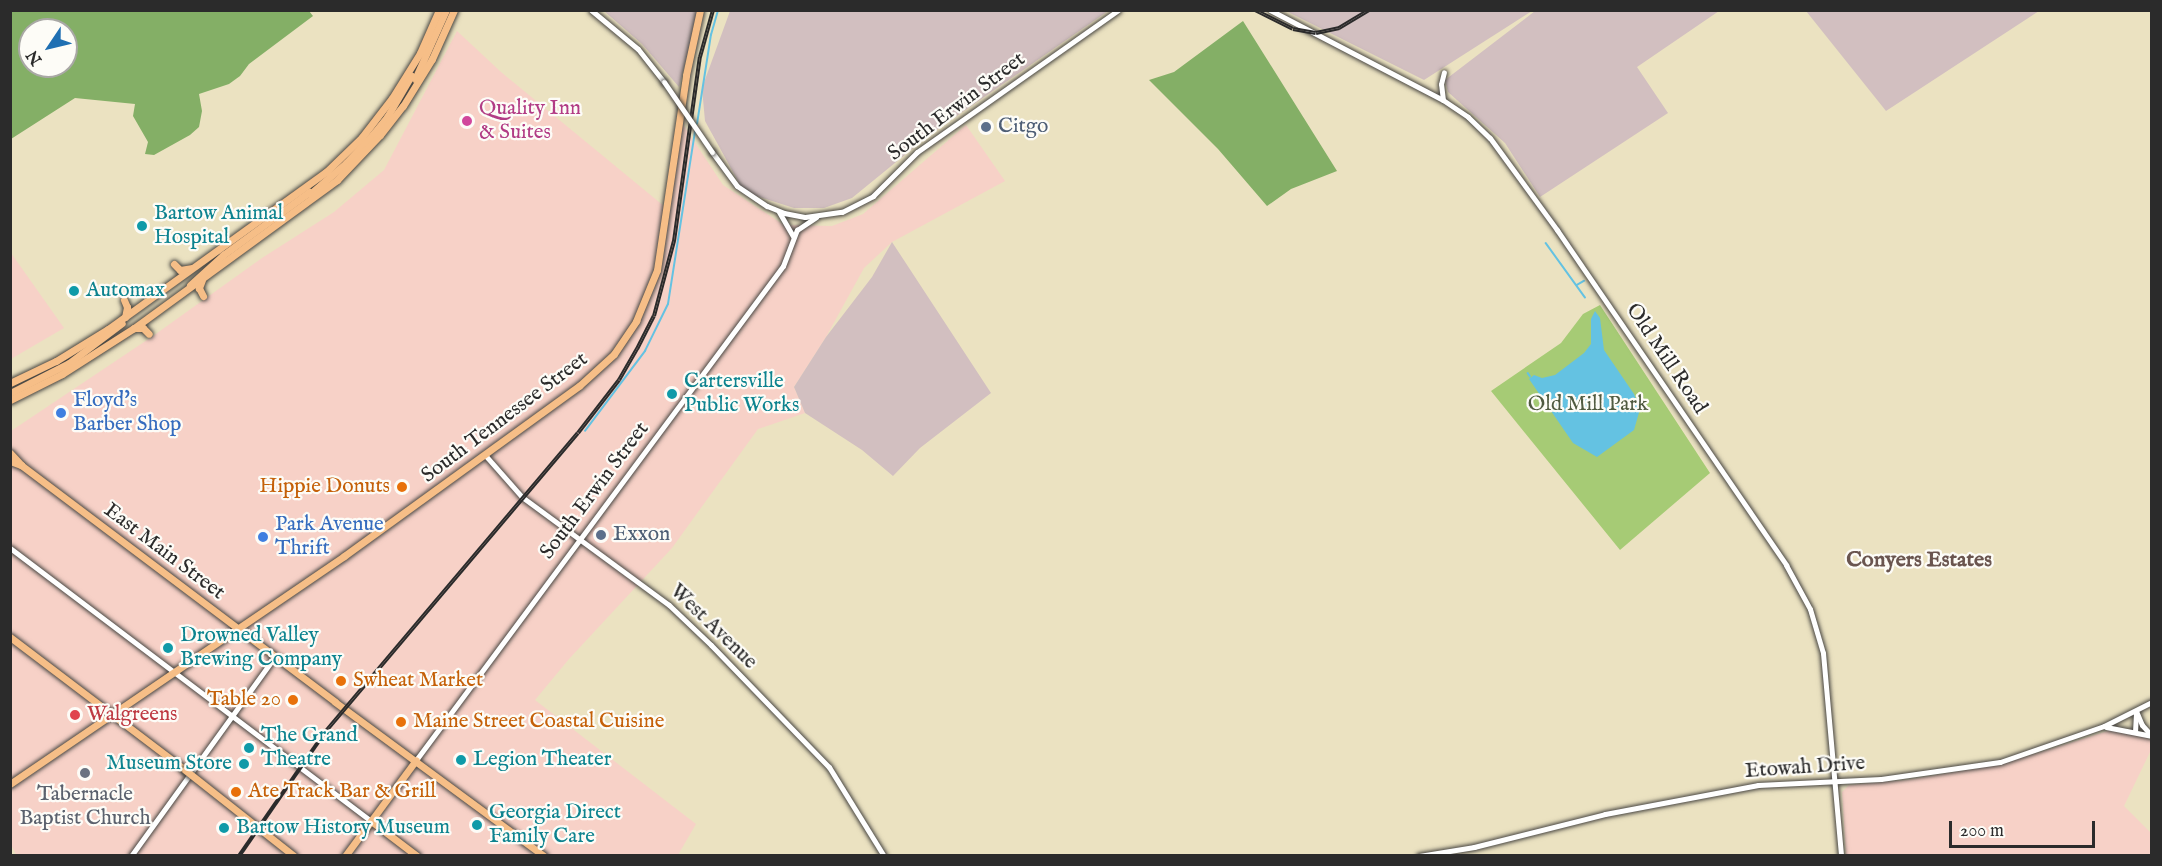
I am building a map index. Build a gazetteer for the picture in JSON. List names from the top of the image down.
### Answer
{
  "streets": {
    "main road": ["South Tennessee Street", "East Main Street"],
    "street": [
      "South Erwin Street",
      "Old Mill Road",
      "West Avenue",
      "Etowah Drive"
    ]
  },
  "crossings": [
    ["South Erwin Street", "East Main Street"],
    ["South Erwin Street", "West Avenue"],
    ["Old Mill Road", "Etowah Drive"],
    ["South Tennessee Street", "East Main Street"],
    ["South Tennessee Street", "West Avenue"]
  ],
  "districts": ["Conyers Estates"],
  "parks": ["Old Mill Park"],
  "places": [
    "Quality Inn & Suites",
    "Citgo",
    "Bartow Animal Hospital",
    "Automax",
    "Cartersville Public Works",
    "Floyd's Barber Shop",
    "Hippie Donuts",
    "Exxon",
    "Park Avenue Thrift",
    "Drowned Valley Brewing Company",
    "Swheat Market",
    "Table 20",
    "Walgreens",
    "Maine Street Coastal Cuisine",
    "The Grand Theatre",
    "Legion Theater",
    "Museum Store",
    "Tabernacle Baptist Church",
    "Ate Track Bar & Grill",
    "Georgia Direct Family Care",
    "Bartow History Museum"
  ],
  "scale_bar": "200 m",
  "north": "bottom left"
}
